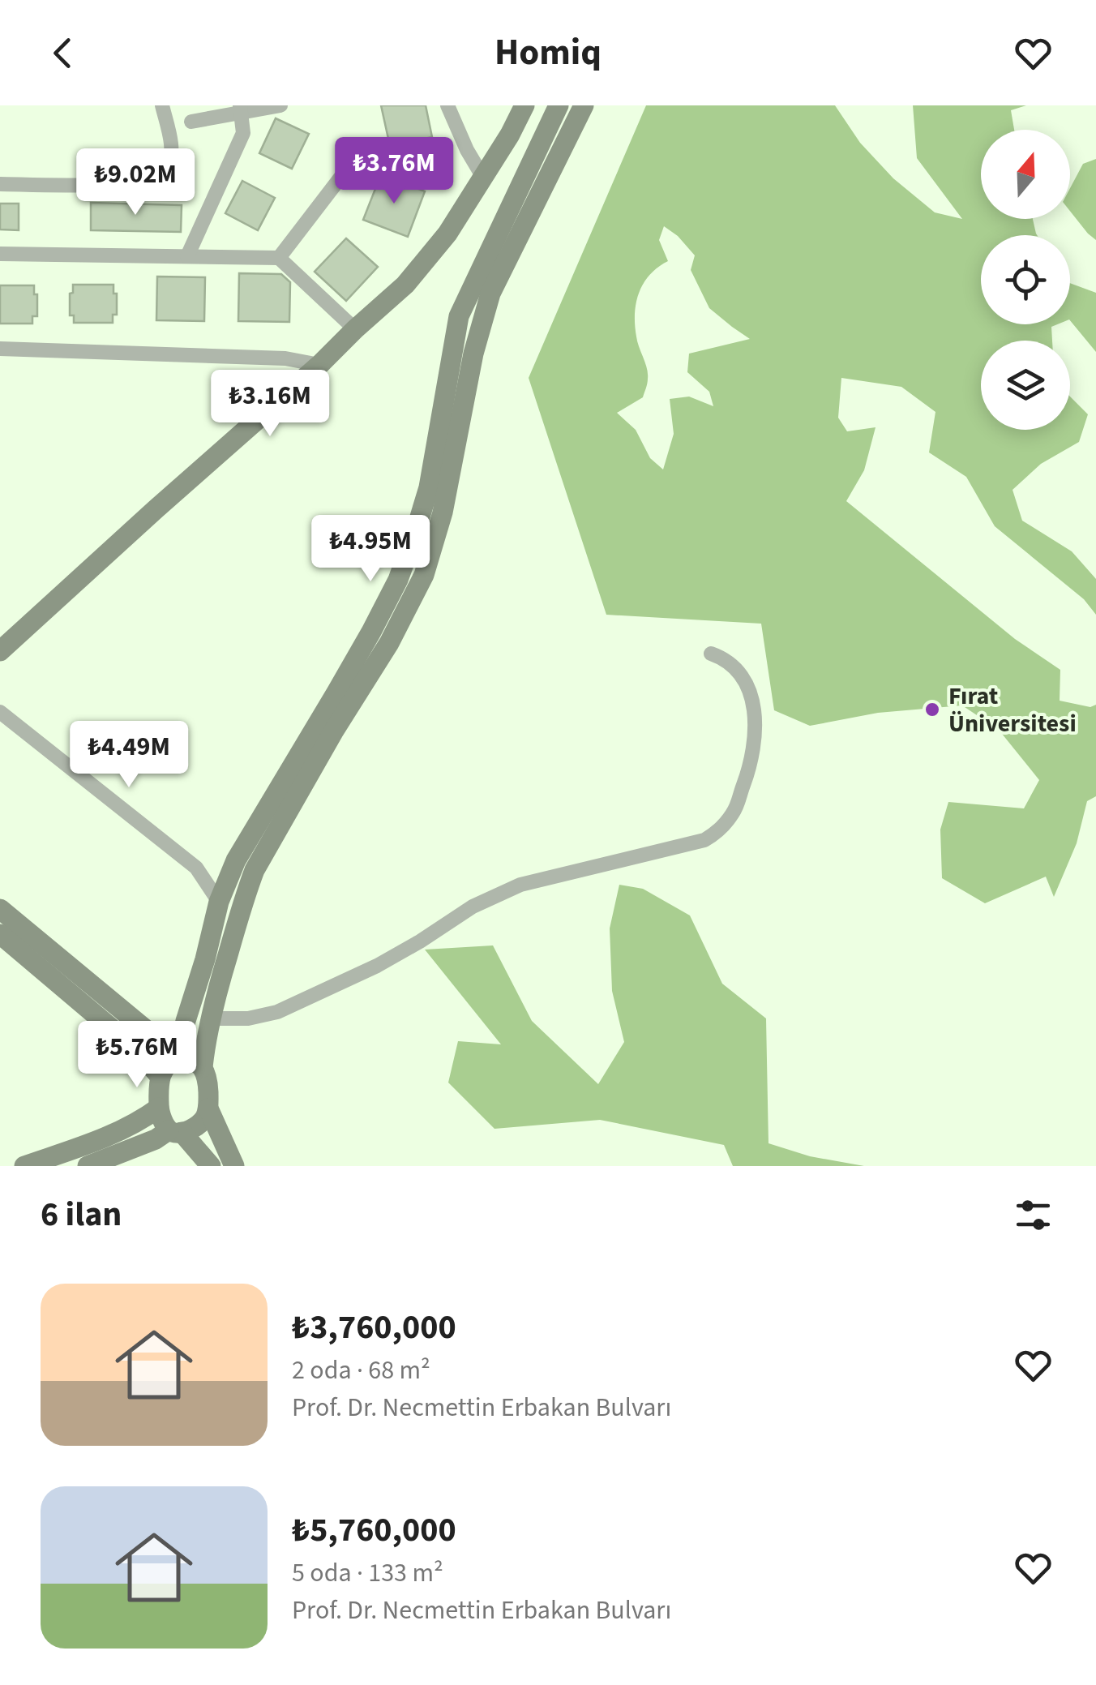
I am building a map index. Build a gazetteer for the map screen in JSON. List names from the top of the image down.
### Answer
{
  "places": ["Fırat Üniversitesi"],
  "north": "top",
  "page": {
    "header": "Homiq",
    "price": [
      "₺3.76M",
      "₺9.02M",
      "₺3.16M",
      "₺4.95M",
      "₺4.49M",
      "₺5.76M"
    ],
    "heading": "6 ilan",
    "list": [
      {
        "name": "₺3,760,000",
        "note": "2 oda · 68 m² · Prof. Dr. Necmettin Erbakan Bulvarı"
      },
      {
        "name": "₺5,760,000",
        "note": "5 oda · 133 m² · Prof. Dr. Necmettin Erbakan Bulvarı"
      }
    ]
  }
}
